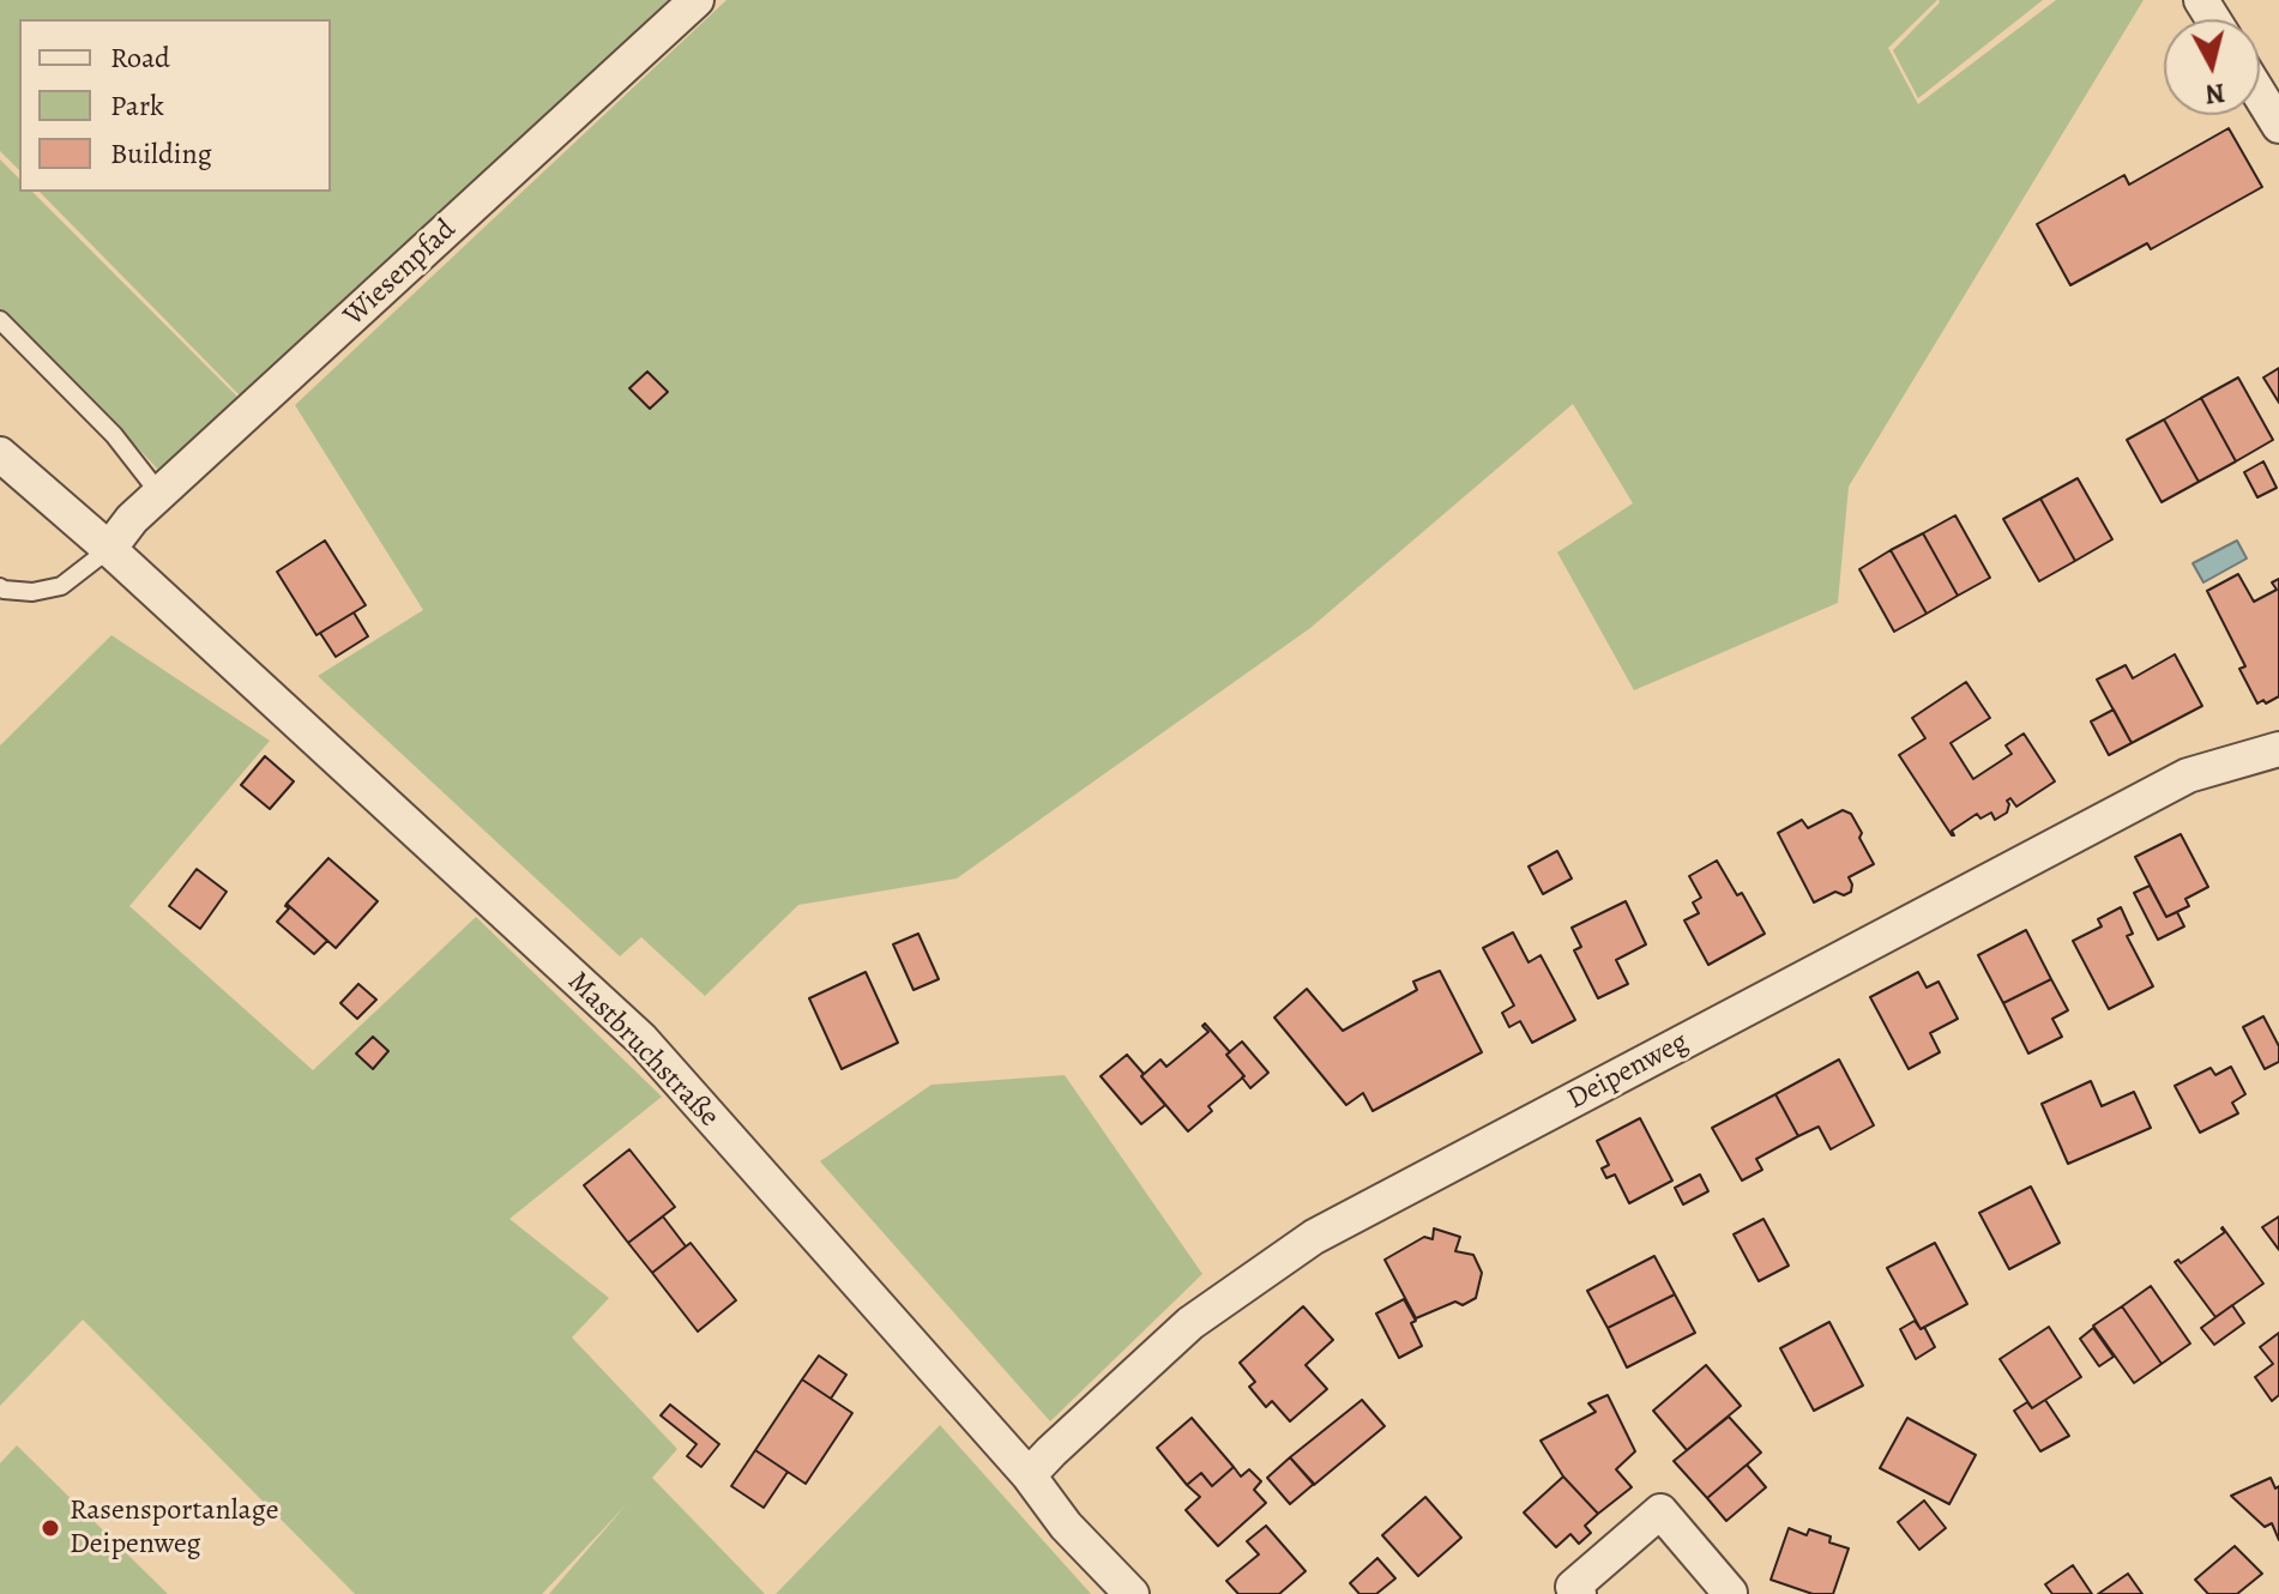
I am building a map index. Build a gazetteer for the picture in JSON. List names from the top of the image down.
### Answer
{
  "streets": {
    "street": ["Wiesenpfad", "Mastbruchstraße", "Deipenweg"]
  },
  "crossings": [
    ["Wiesenpfad", "Mastbruchstraße"],
    ["Mastbruchstraße", "Deipenweg"]
  ],
  "places": ["Rasensportanlage Deipenweg"],
  "legend": ["Road", "Park", "Building"],
  "north": "bottom"
}
